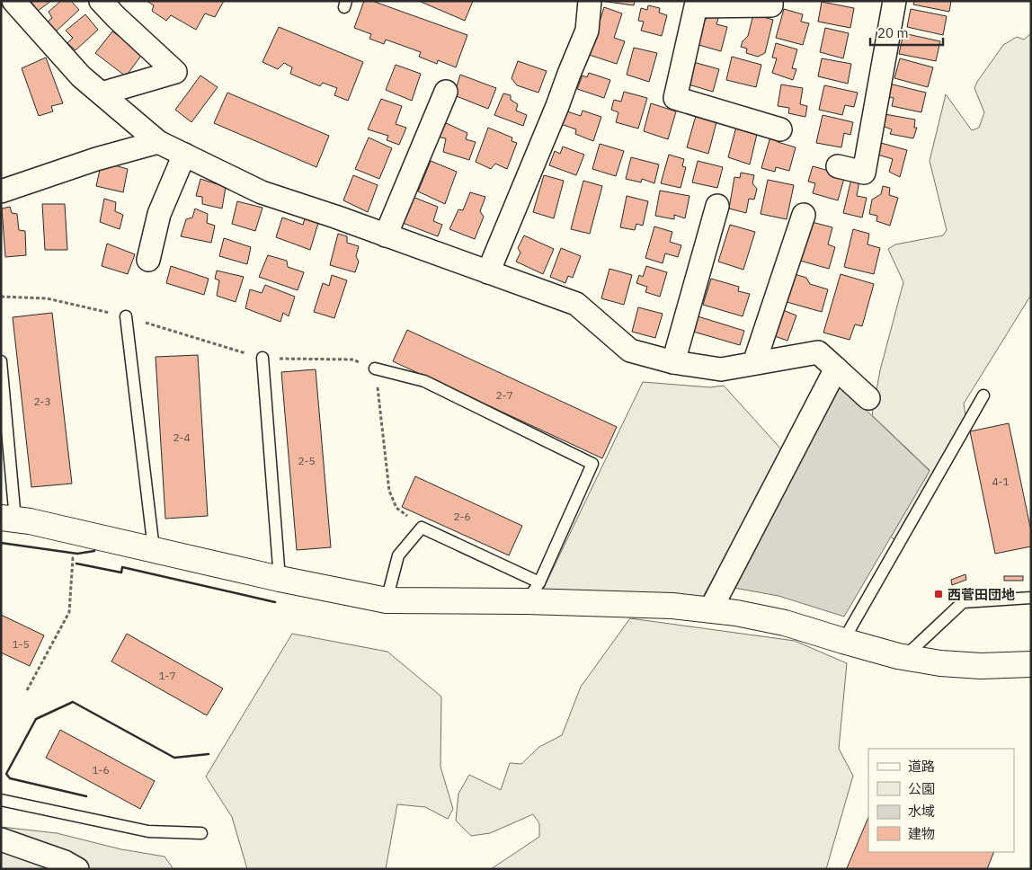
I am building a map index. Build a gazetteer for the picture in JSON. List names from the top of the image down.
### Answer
{
  "places": {
    "transit": ["西菅田団地"]
  },
  "house_numbers": [
    "2-7",
    "2-3",
    "2-4",
    "2-5",
    "4-1",
    "2-6",
    "1-5",
    "1-7",
    "1-6"
  ],
  "legend": [
    "道路",
    "公園",
    "水域",
    "建物"
  ],
  "scale_bar": "20 m"
}
